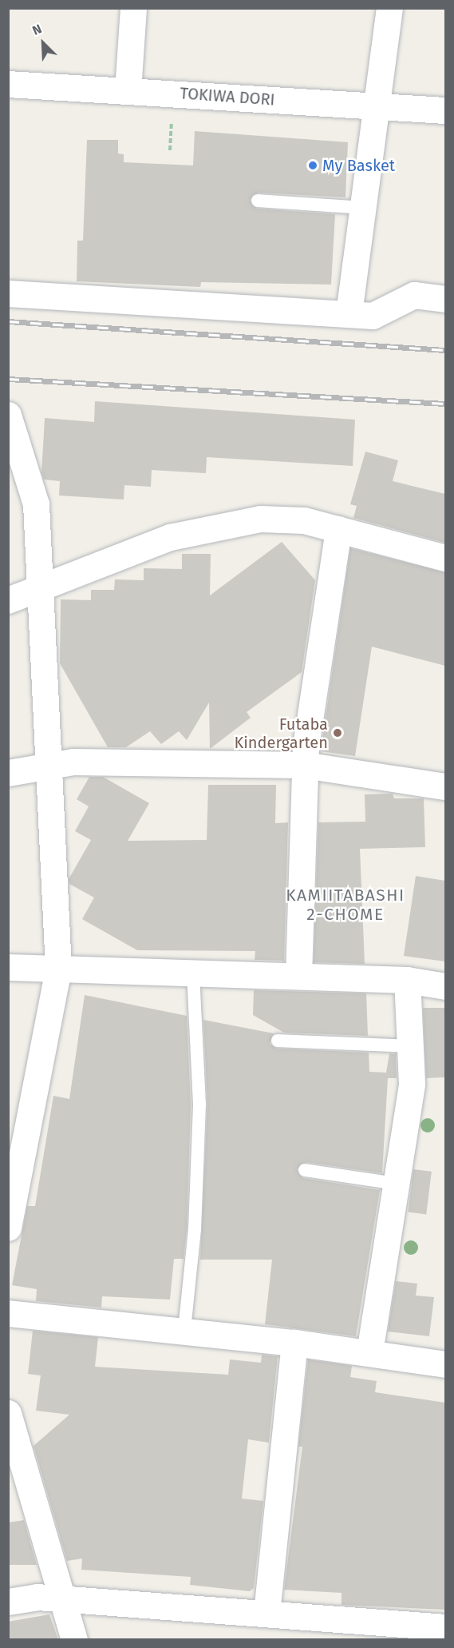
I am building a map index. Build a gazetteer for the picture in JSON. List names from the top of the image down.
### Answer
{
  "streets": {
    "street": ["TOKIWA DORI"]
  },
  "districts": ["KAMIITABASHI 2-CHOME"],
  "places": ["My Basket", "Futaba Kindergarten"],
  "north": "top left"
}
